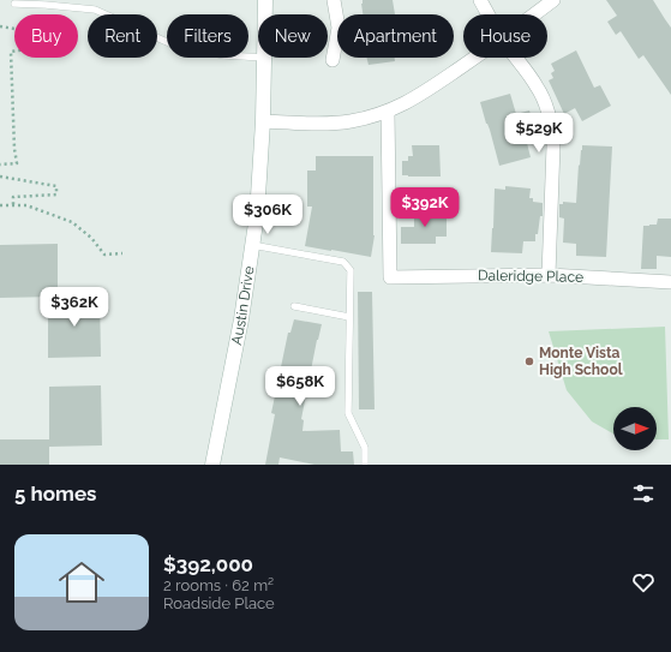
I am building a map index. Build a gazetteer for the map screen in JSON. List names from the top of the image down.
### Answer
{
  "streets": {
    "main road": ["Austin Drive"],
    "street": ["Daleridge Place"]
  },
  "places": ["Monte Vista High School"],
  "north": "right",
  "page": {
    "chip": [
      "Buy",
      "Rent",
      "Filters",
      "New",
      "Apartment",
      "House"
    ],
    "price": [
      "$529K",
      "$392K",
      "$306K",
      "$362K",
      "$658K"
    ],
    "heading": "5 homes",
    "list": [
      {
        "name": "$392,000",
        "note": "2 rooms · 62 m² · Roadside Place"
      }
    ]
  }
}
